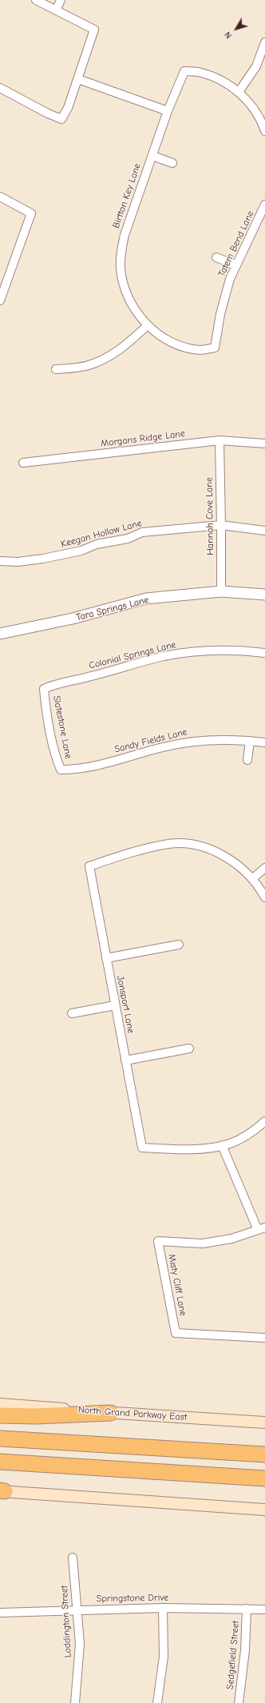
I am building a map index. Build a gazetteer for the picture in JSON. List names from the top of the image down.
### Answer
{
  "streets": {
    "main road": ["North Grand Parkway East"],
    "street": [
      "Birtton Key Lane",
      "Tatem Bend Lane",
      "Morgans Ridge Lane",
      "Hannah Cove Lane",
      "Keegan Hollow Lane",
      "Tara Springs Lane",
      "Colonial Springs Lane",
      "Slatestone Lane",
      "Sandy Fields Lane",
      "Jonsport Lane",
      "Misty Cliff Lane",
      "Springstone Drive",
      "Loddington Street",
      "Sedgefield Street"
    ]
  },
  "crossings": [
    ["Birtton Key Lane", "Tatem Bend Lane"],
    ["Morgans Ridge Lane", "Hannah Cove Lane"],
    ["Hannah Cove Lane", "Keegan Hollow Lane"],
    ["Hannah Cove Lane", "Tara Springs Lane"],
    ["Colonial Springs Lane", "Slatestone Lane"],
    ["Slatestone Lane", "Sandy Fields Lane"],
    ["Springstone Drive", "Loddington Street"],
    ["Springstone Drive", "Sedgefield Street"]
  ],
  "north": "bottom left"
}
